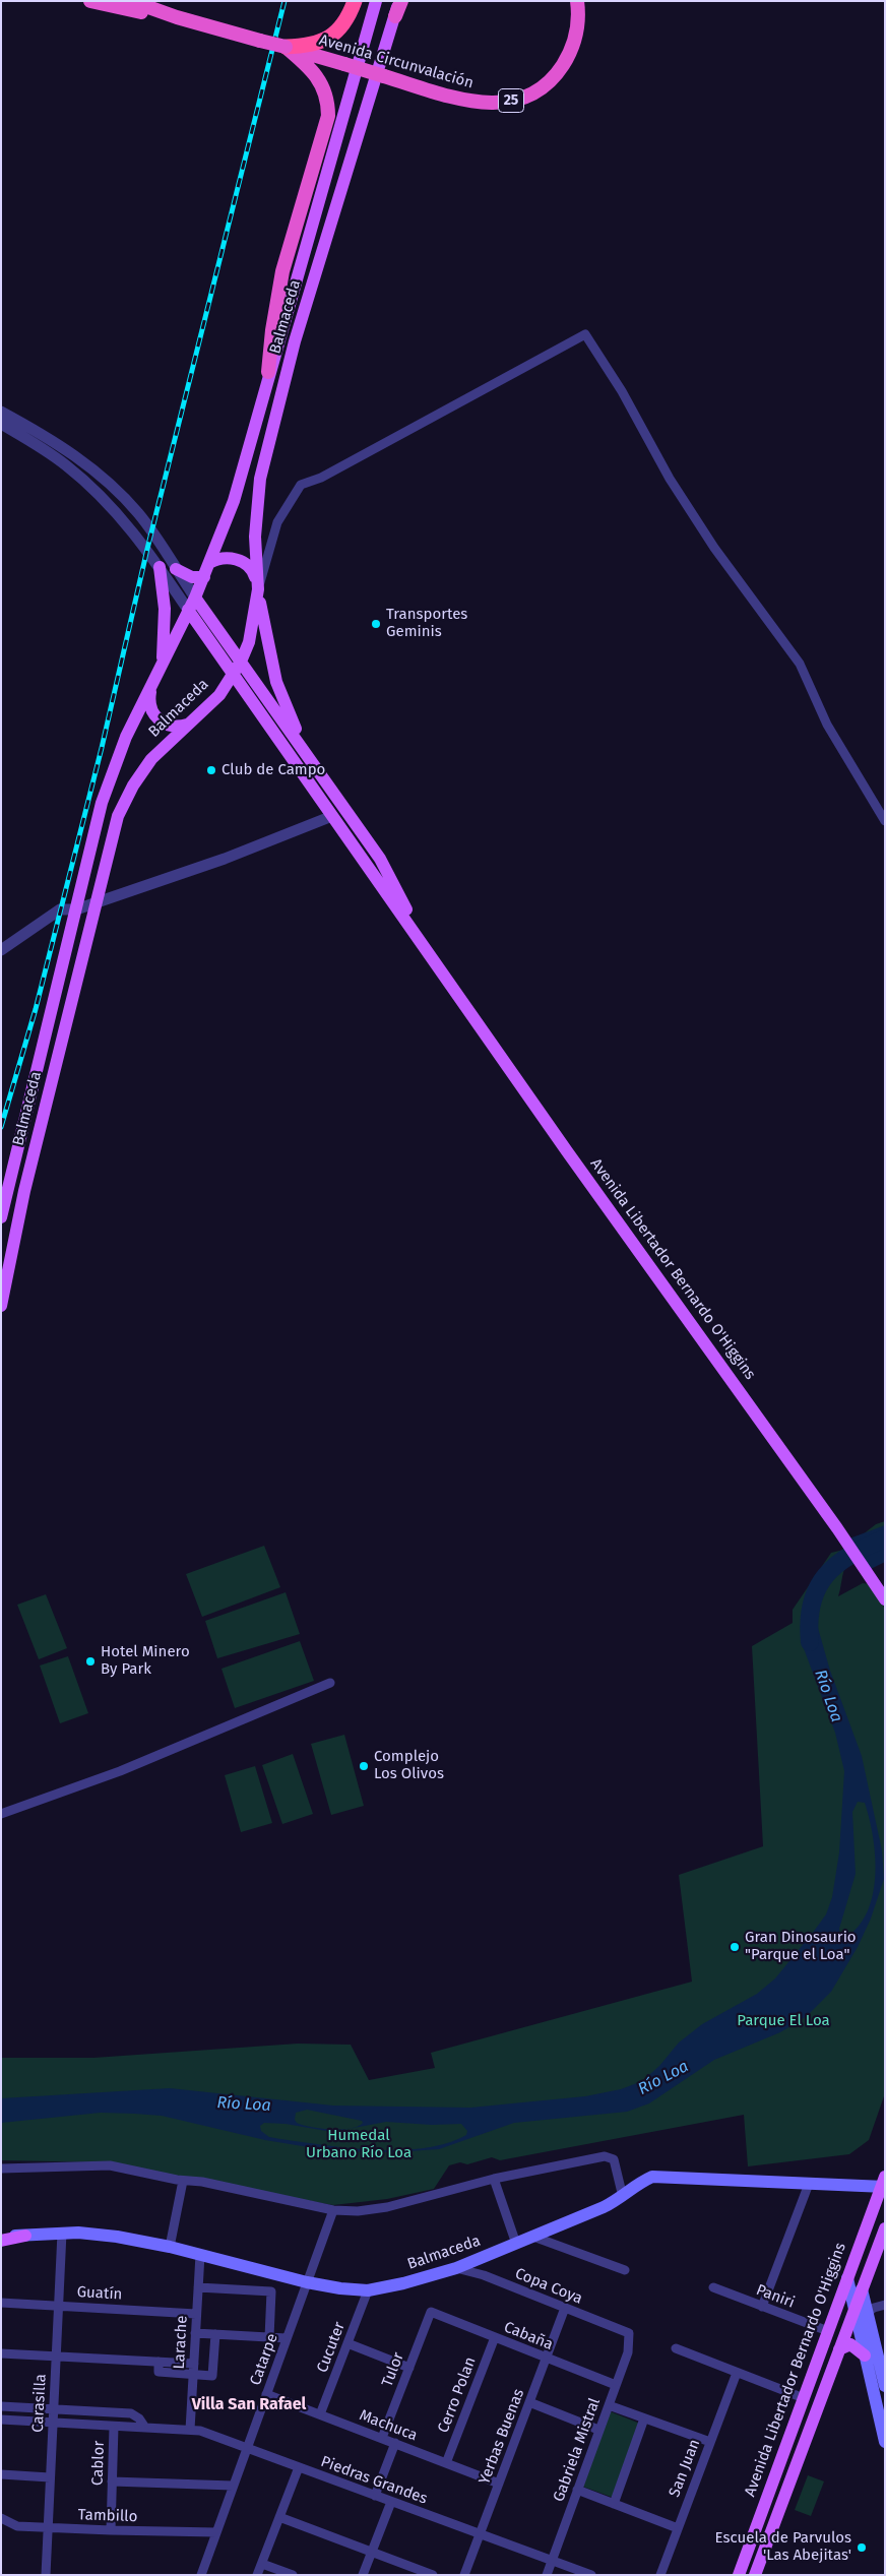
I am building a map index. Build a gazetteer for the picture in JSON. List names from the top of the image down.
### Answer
{
  "streets": {
    "highway": ["Avenida Circunvalación", "25"],
    "main road": ["Balmaceda", "Avenida Libertador Bernardo O'Higgins"],
    "street": [
      "Copa Coya",
      "Guatín",
      "Paniri",
      "Cabaña",
      "Larache",
      "Cucuter",
      "Catarpe",
      "Tulor",
      "Cerro Polan",
      "Carasilla",
      "Machuca",
      "Yerbas Buenas",
      "Gabriela Mistral",
      "Cablor",
      "San Juan",
      "Piedras Grandes",
      "Tambillo"
    ]
  },
  "crossings": [
    ["Balmaceda", "Avenida Libertador Bernardo O'Higgins"],
    ["Balmaceda", "Copa Coya"],
    ["Balmaceda", "Larache"],
    ["Balmaceda", "Cucuter"],
    ["Balmaceda", "Catarpe"],
    ["Balmaceda", "Carasilla"],
    ["Avenida Libertador Bernardo O'Higgins", "Paniri"],
    ["Copa Coya", "Yerbas Buenas"],
    ["Copa Coya", "Gabriela Mistral"],
    ["Guatín", "Larache"],
    ["Guatín", "Carasilla"],
    ["Cabaña", "Tulor"],
    ["Cabaña", "Cerro Polan"],
    ["Cabaña", "Yerbas Buenas"],
    ["Cabaña", "Gabriela Mistral"],
    ["Larache", "Piedras Grandes"],
    ["Cucuter", "Machuca"],
    ["Catarpe", "Machuca"],
    ["Catarpe", "Piedras Grandes"],
    ["Catarpe", "Tambillo"],
    ["Tulor", "Machuca"],
    ["Cerro Polan", "Machuca"],
    ["Carasilla", "Piedras Grandes"],
    ["Carasilla", "Tambillo"],
    ["Machuca", "Yerbas Buenas"],
    ["Yerbas Buenas", "Piedras Grandes"],
    ["Gabriela Mistral", "Piedras Grandes"],
    ["Cablor", "Piedras Grandes"],
    ["Cablor", "Tambillo"]
  ],
  "districts": ["Villa San Rafael"],
  "water": ["Río Loa"],
  "parks": ["Parque El Loa", "Humedal Urbano Río Loa"],
  "places": [
    "Transportes Geminis",
    "Club de Campo",
    "Hotel Minero By Park",
    "Complejo Los Olivos",
    "Gran Dinosaurio \"Parque el Loa\"",
    "Escuela de Parvulos 'Las Abejitas'"
  ]
}
